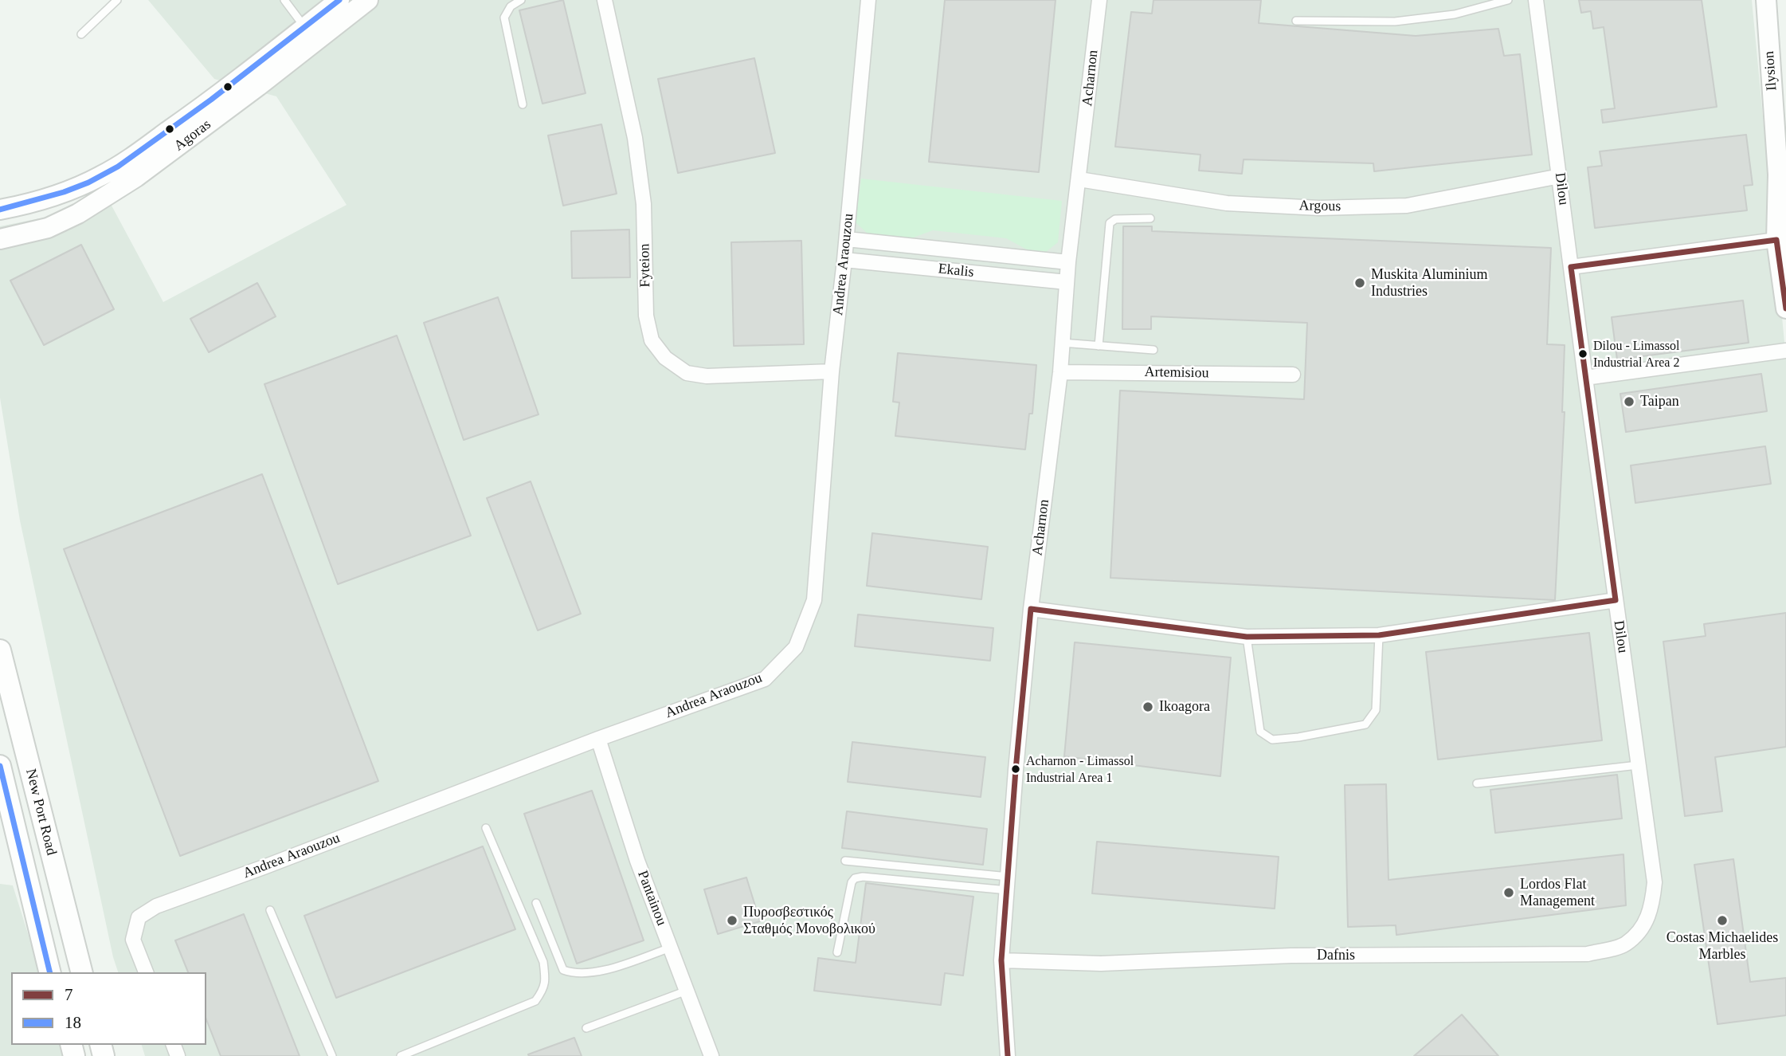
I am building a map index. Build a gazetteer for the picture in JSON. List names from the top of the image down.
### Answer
{
  "streets": {
    "main road": ["Ilysion", "Agoras", "New Port Road"],
    "street": [
      "Acharnon",
      "Dilou",
      "Argous",
      "Andrea Araouzou",
      "Fyteion",
      "Ekalis",
      "Artemisiou",
      "Pantainou",
      "Dafnis"
    ]
  },
  "crossings": [
    ["Acharnon", "Argous"],
    ["Acharnon", "Ekalis"],
    ["Acharnon", "Artemisiou"],
    ["Acharnon", "Dafnis"],
    ["Dilou", "Argous"],
    ["Dilou", "Dafnis"],
    ["Andrea Araouzou", "Fyteion"],
    ["Andrea Araouzou", "Ekalis"],
    ["Andrea Araouzou", "Pantainou"]
  ],
  "places": [
    "Muskita Aluminium Industries",
    "Dilou - Limassol Industrial Area 2",
    "Taipan",
    "Ikoagora",
    "Acharnon - Limassol Industrial Area 1",
    "Lordos Flat Management",
    "Πυροσβεστικός Σταθμός Μονοβολικού",
    "Costas Michaelides Marbles"
  ],
  "lines": ["transit line 18", "transit line 7"],
  "legend": ["7", "18"]
}
